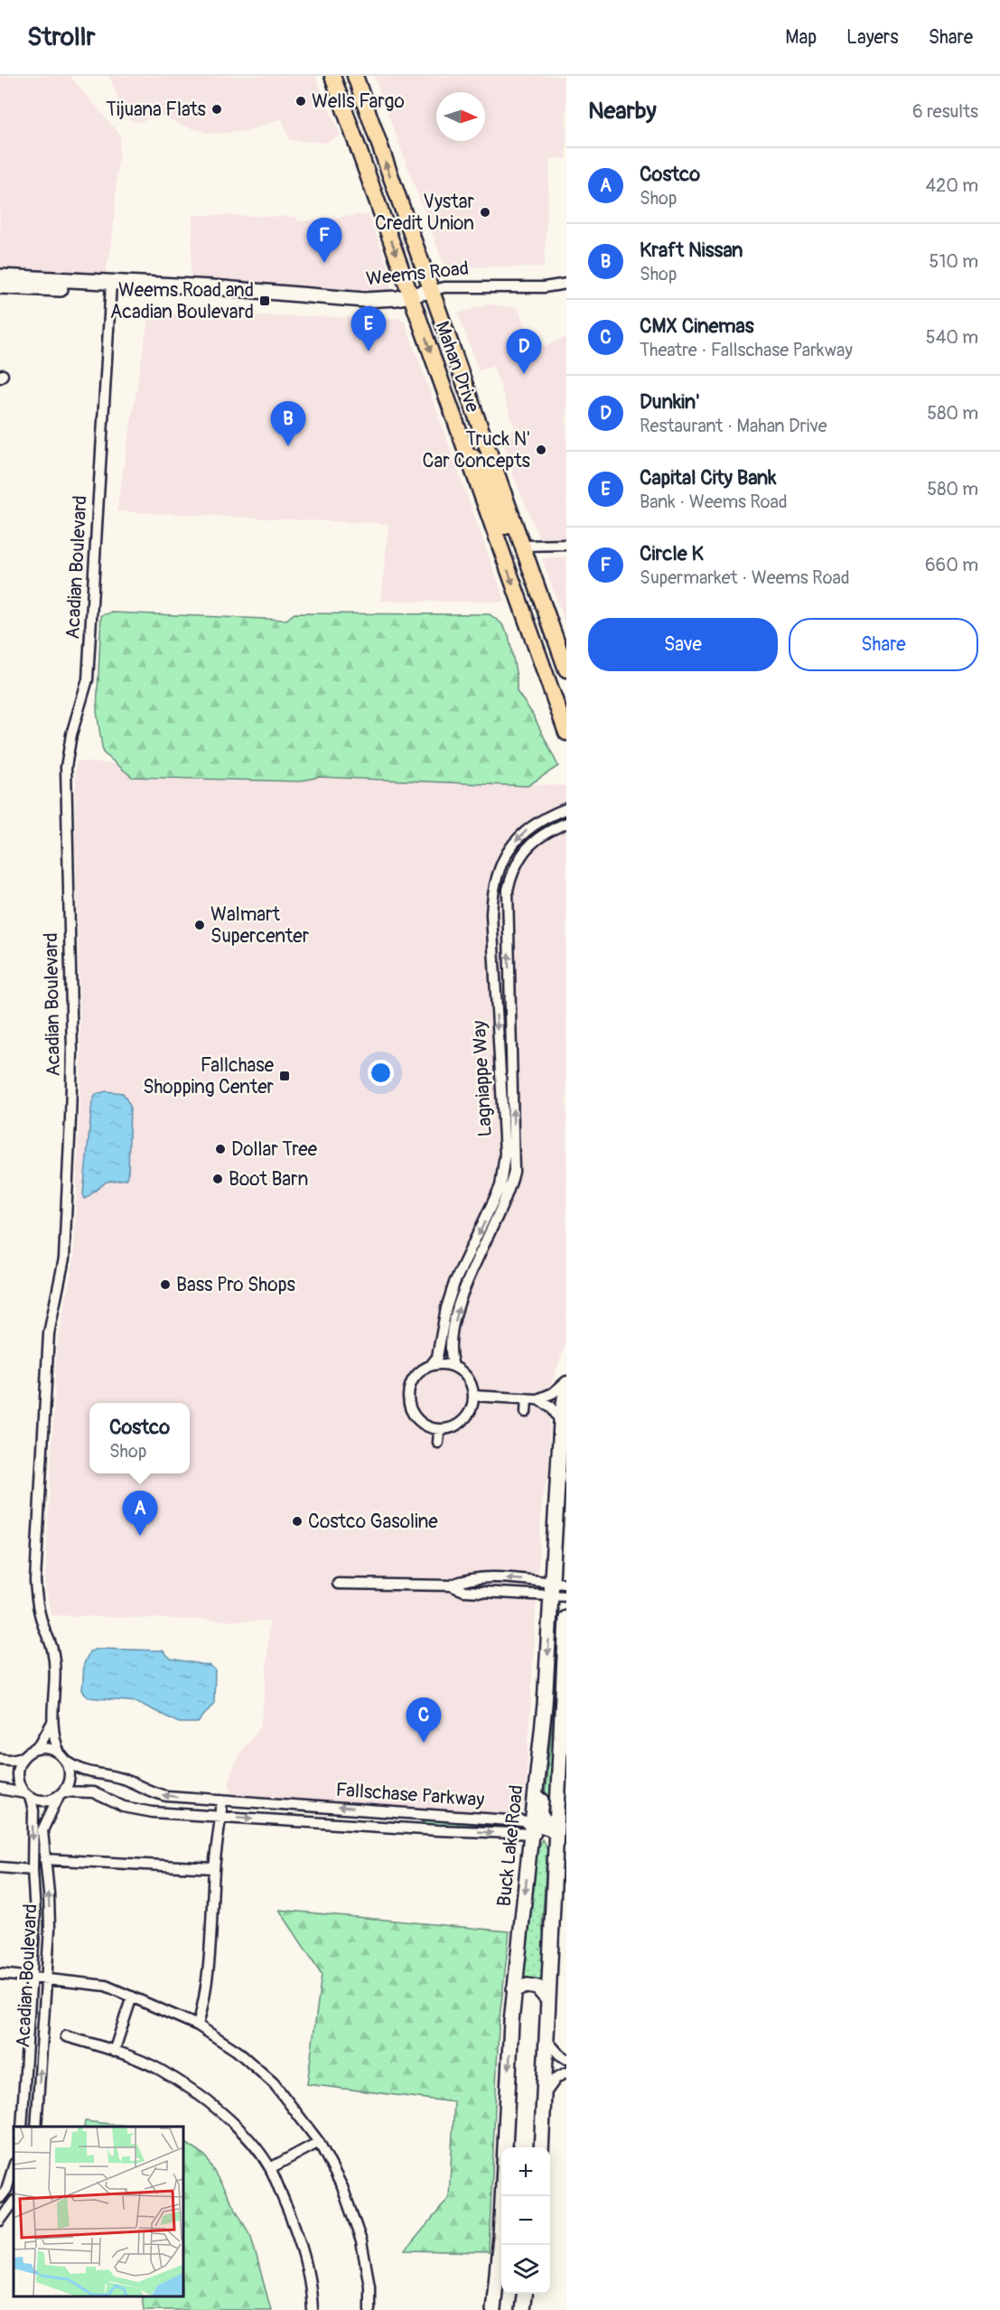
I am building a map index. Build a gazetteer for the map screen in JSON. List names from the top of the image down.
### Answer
{
  "streets": {
    "main road": ["Weems Road", "Mahan Drive", "Buck Lake Road"],
    "street": ["Acadian Boulevard", "Lagniappe Way", "Fallschase Parkway"]
  },
  "crossings": [
    ["Weems Road", "Mahan Drive"],
    ["Weems Road", "Acadian Boulevard"],
    ["Acadian Boulevard", "Fallschase Parkway"],
    ["Fallschase Parkway", "Buck Lake Road"]
  ],
  "places": {
    "other": [
      "Wells Fargo",
      "Tijuana Flats",
      "Vystar Credit Union",
      "Truck N' Car Concepts",
      "Walmart Supercenter",
      "Dollar Tree",
      "Boot Barn",
      "Bass Pro Shops",
      "Costco Gasoline"
    ],
    "transit": ["Weems Road and Acadian Boulevard", "Fallchase Shopping Center"]
  },
  "north": "right",
  "page": {
    "header": "Strollr",
    "nav": ["Map", "Layers", "Share"],
    "heading": ["Nearby", "6 results"],
    "list": [
      {
        "mark": "A",
        "name": "Costco",
        "note": "Shop",
        "value": "420 m"
      },
      {
        "mark": "B",
        "name": "Kraft Nissan",
        "note": "Shop",
        "value": "510 m"
      },
      {
        "mark": "C",
        "name": "CMX Cinemas",
        "note": "Theatre · Fallschase Parkway",
        "value": "540 m"
      },
      {
        "mark": "D",
        "name": "Dunkin'",
        "note": "Restaurant · Mahan Drive",
        "value": "580 m"
      },
      {
        "mark": "E",
        "name": "Capital City Bank",
        "note": "Bank · Weems Road",
        "value": "580 m"
      },
      {
        "mark": "F",
        "name": "Circle K",
        "note": "Supermarket · Weems Road",
        "value": "660 m"
      }
    ],
    "pins": [
      "F",
      "E",
      "D",
      "B",
      "A",
      "C"
    ],
    "buttons": ["Save", "Share"],
    "popup": ["Costco", "Shop"],
    "map_buttons": ["+", "−"]
  }
}
